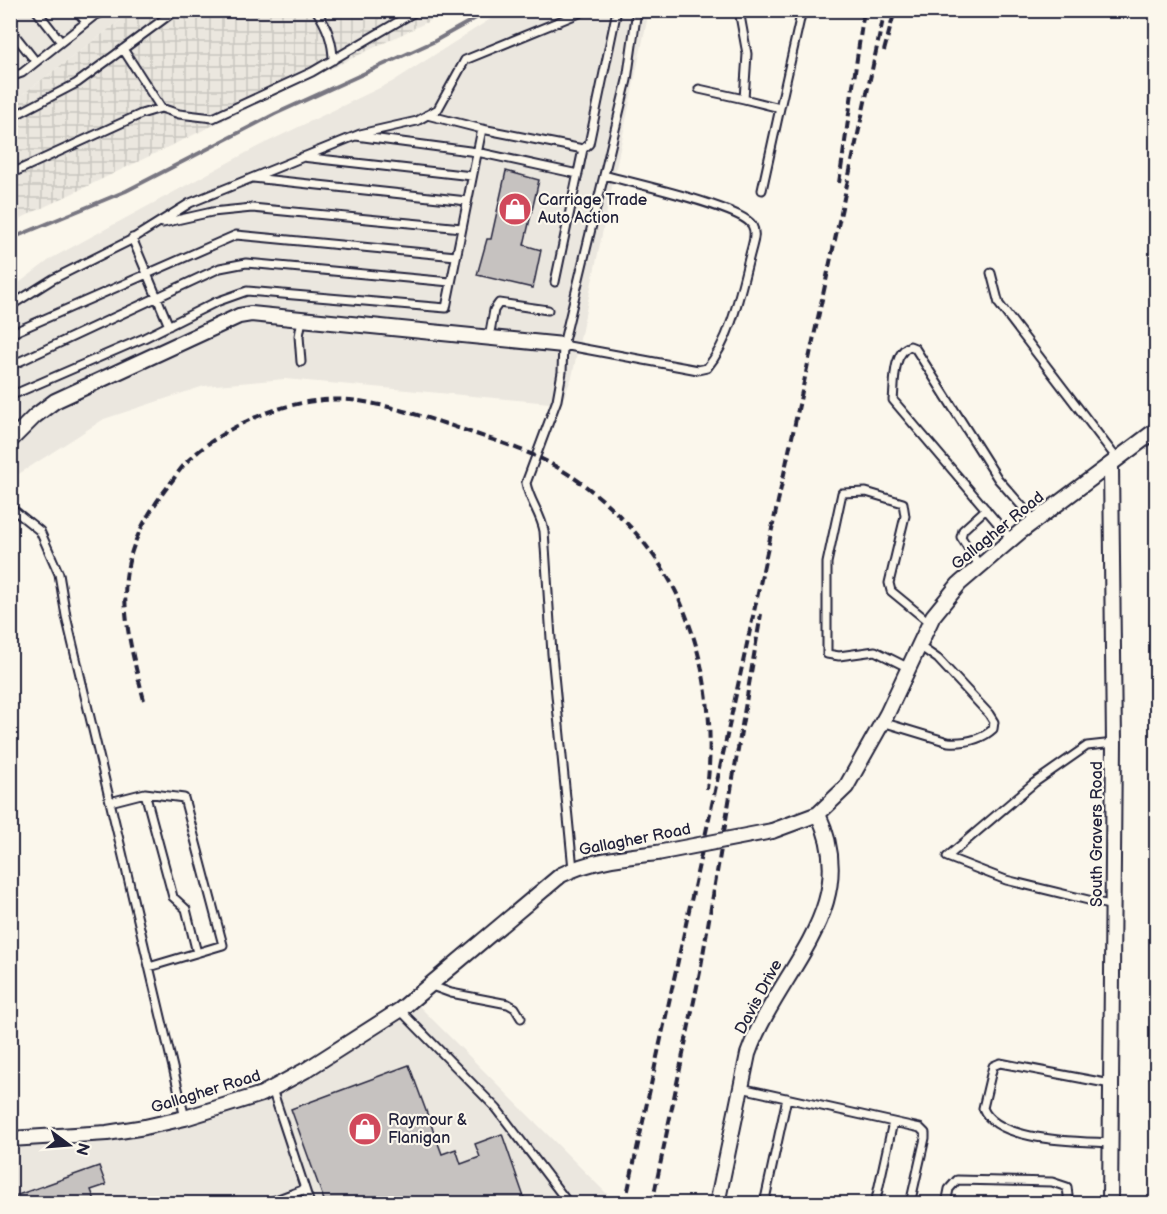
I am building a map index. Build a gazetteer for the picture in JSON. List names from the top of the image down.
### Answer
{
  "streets": {
    "street": ["Gallagher Road", "South Gravers Road", "Davis Drive"]
  },
  "crossings": [
    ["Gallagher Road", "South Gravers Road"],
    ["Gallagher Road", "Davis Drive"]
  ],
  "places": {
    "shop": ["Carriage Trade Auto Action", "Raymour & Flanigan"]
  },
  "north": "right"
}
